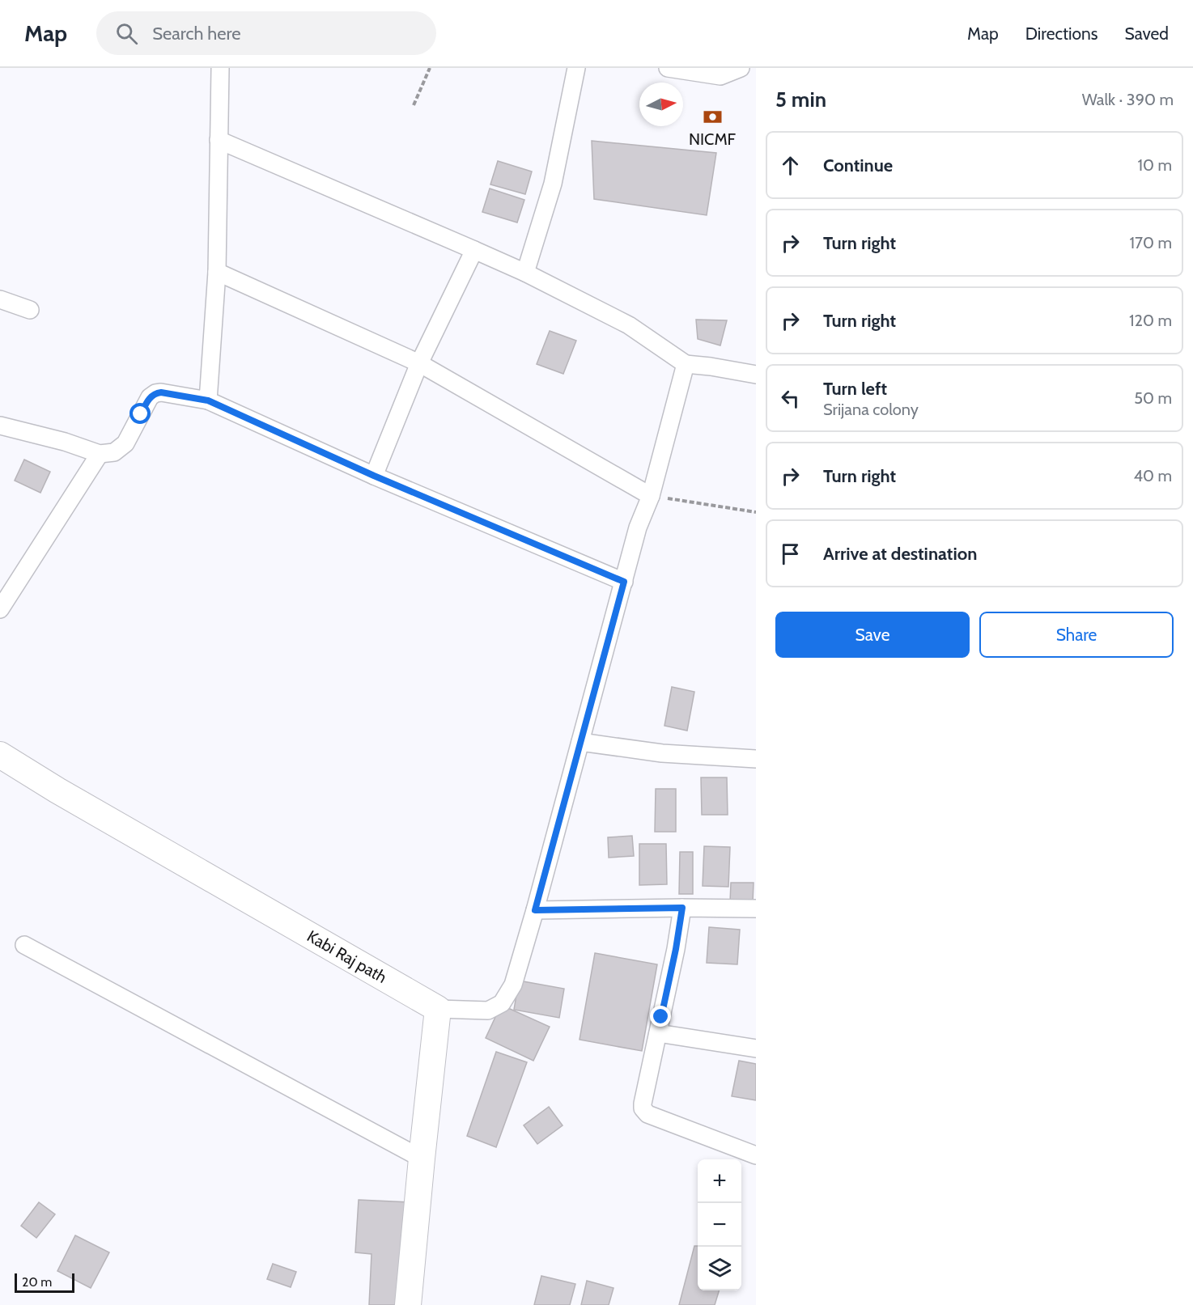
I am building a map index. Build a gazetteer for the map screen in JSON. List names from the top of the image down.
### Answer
{
  "streets": {
    "street": ["Kabi Raj path"]
  },
  "places": {
    "bank": ["NICMF"]
  },
  "scale_bar": "20 m",
  "north": "right",
  "page": {
    "header": "Map",
    "search": "Search here",
    "nav": ["Map", "Directions", "Saved"],
    "heading": ["5 min", "Walk · 390 m"],
    "list": [
      ["Continue", "10 m"],
      ["Turn right", "170 m"],
      ["Turn right", "120 m"],
      ["Turn left", "Srijana colony", "50 m"],
      ["Turn right", "40 m"],
      "Arrive at destination"
    ],
    "buttons": ["Save", "Share"],
    "map_buttons": ["+", "−"],
    "scale": "20 m"
  }
}
